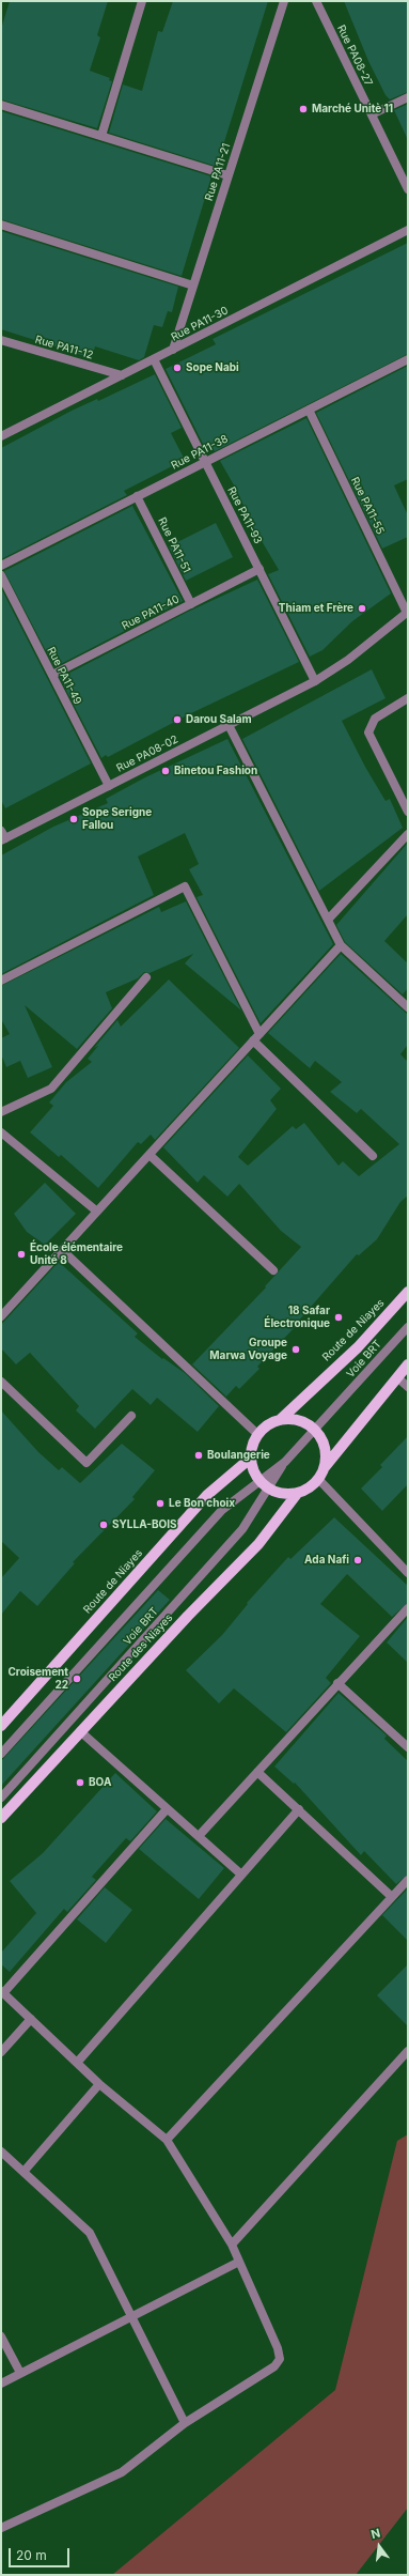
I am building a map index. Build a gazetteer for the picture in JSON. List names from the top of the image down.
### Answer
{
  "streets": {
    "main road": ["Route de Niayes", "Route des Niayes"],
    "street": [
      "Rue PA08-27",
      "Rue PA11-21",
      "Rue PA11-30",
      "Rue PA11-12",
      "Rue PA11-38",
      "Rue PA11-55",
      "Rue PA11-93",
      "Rue PA11-51",
      "Rue PA11-40",
      "Rue PA11-49",
      "Rue PA08-02",
      "Voie BRT"
    ]
  },
  "crossings": [
    ["Rue PA11-21", "Rue PA11-30"],
    ["Rue PA11-30", "Rue PA11-12"],
    ["Rue PA11-30", "Rue PA11-93"],
    ["Rue PA11-38", "Rue PA11-55"],
    ["Rue PA11-38", "Rue PA11-93"],
    ["Rue PA11-38", "Rue PA11-51"],
    ["Rue PA11-55", "Rue PA08-02"],
    ["Rue PA11-93", "Rue PA11-40"],
    ["Rue PA11-93", "Rue PA08-02"],
    ["Rue PA11-51", "Rue PA11-40"],
    ["Rue PA11-40", "Rue PA11-49"],
    ["Rue PA11-49", "Rue PA08-02"]
  ],
  "places": [
    "Marché Unitè 11",
    "Sope Nabi",
    "Thiam et Frère",
    "Darou Salam",
    "Binetou Fashion",
    "Sope Serigne Fallou",
    "École élémentaire Unité 8",
    "18 Safar Électronique",
    "Groupe Marwa Voyage",
    "Boulangerie",
    "Le Bon choix",
    "SYLLA-BOIS",
    "Ada Nafi",
    "Croisement 22",
    "BOA"
  ],
  "scale_bar": "20 m",
  "north": "top"
}
